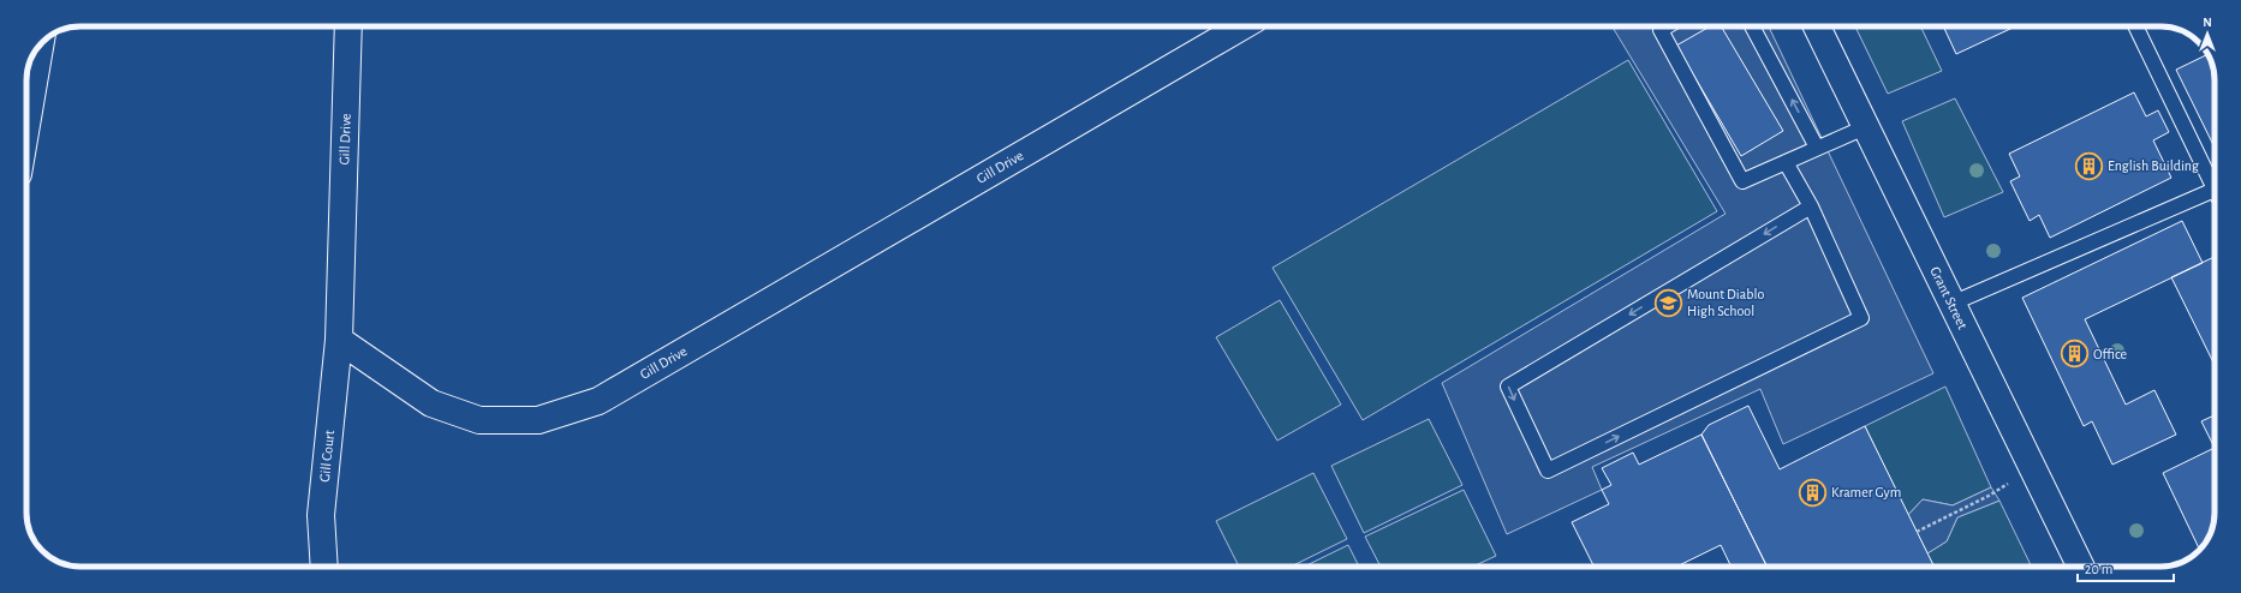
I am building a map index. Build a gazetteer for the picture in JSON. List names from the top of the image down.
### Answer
{
  "streets": {
    "main road": ["Gill Drive", "Grant Street", "Gill Court"]
  },
  "crossings": [
    ["Gill Drive", "Gill Court"]
  ],
  "places": {
    "building": ["English Building", "Office", "Kramer Gym"],
    "school or university": ["Mount Diablo High School"]
  },
  "scale_bar": "20 m",
  "north": "top"
}
